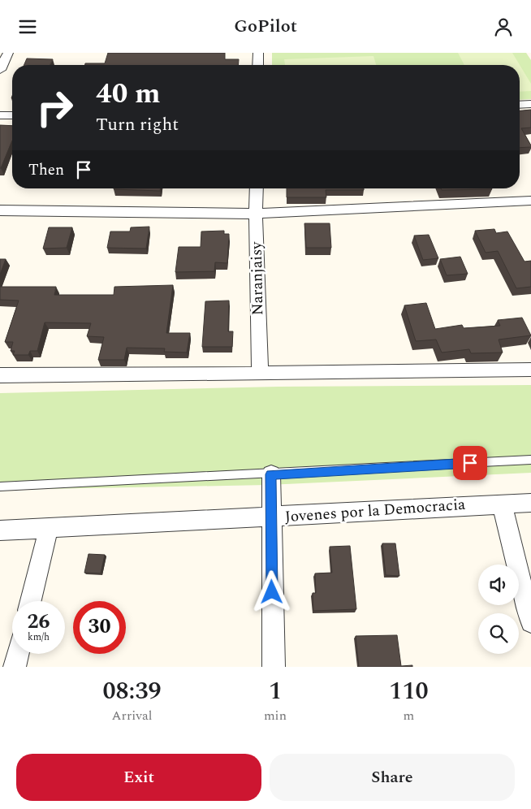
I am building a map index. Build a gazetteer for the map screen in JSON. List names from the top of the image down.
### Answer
{
  "streets": {
    "street": ["Naranjaisy", "Jovenes por la Democracia"]
  },
  "page": {
    "header": "GoPilot",
    "turn": ["40 m", "Turn right"],
    "then": "Then",
    "speed": "26 km/h",
    "limit": "30",
    "eta": [
      "08:39",
      "Arrival",
      "1",
      "min",
      "110",
      "m"
    ],
    "buttons": ["Exit", "Share"]
  }
}
